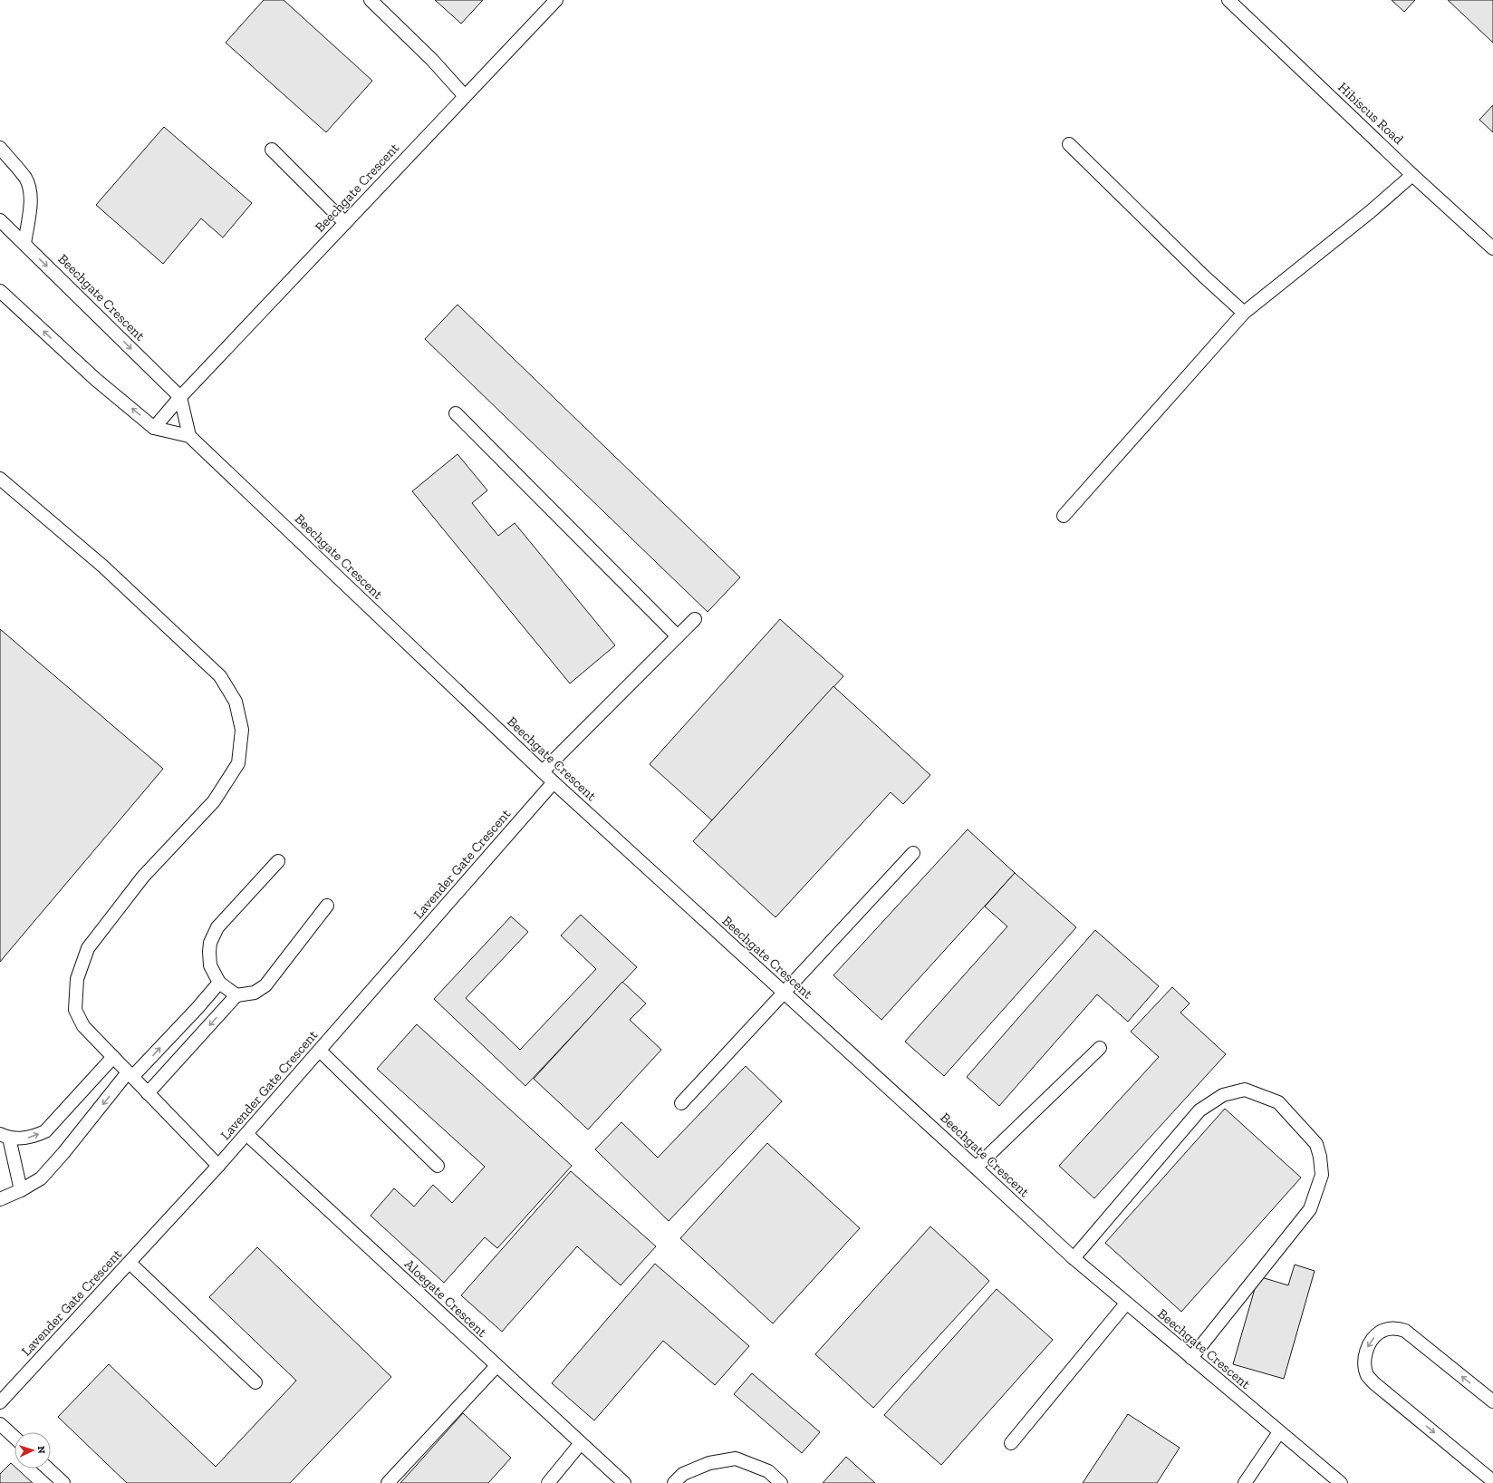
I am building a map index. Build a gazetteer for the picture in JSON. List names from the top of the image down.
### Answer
{
  "streets": {
    "lane": [
      "Hibiscus Road",
      "Beechgate Crescent",
      "Lavender Gate Crescent",
      "Aloegate Crescent"
    ]
  },
  "crossings": [
    ["Beechgate Crescent", "Lavender Gate Crescent"],
    ["Lavender Gate Crescent", "Aloegate Crescent"]
  ],
  "north": "right"
}
